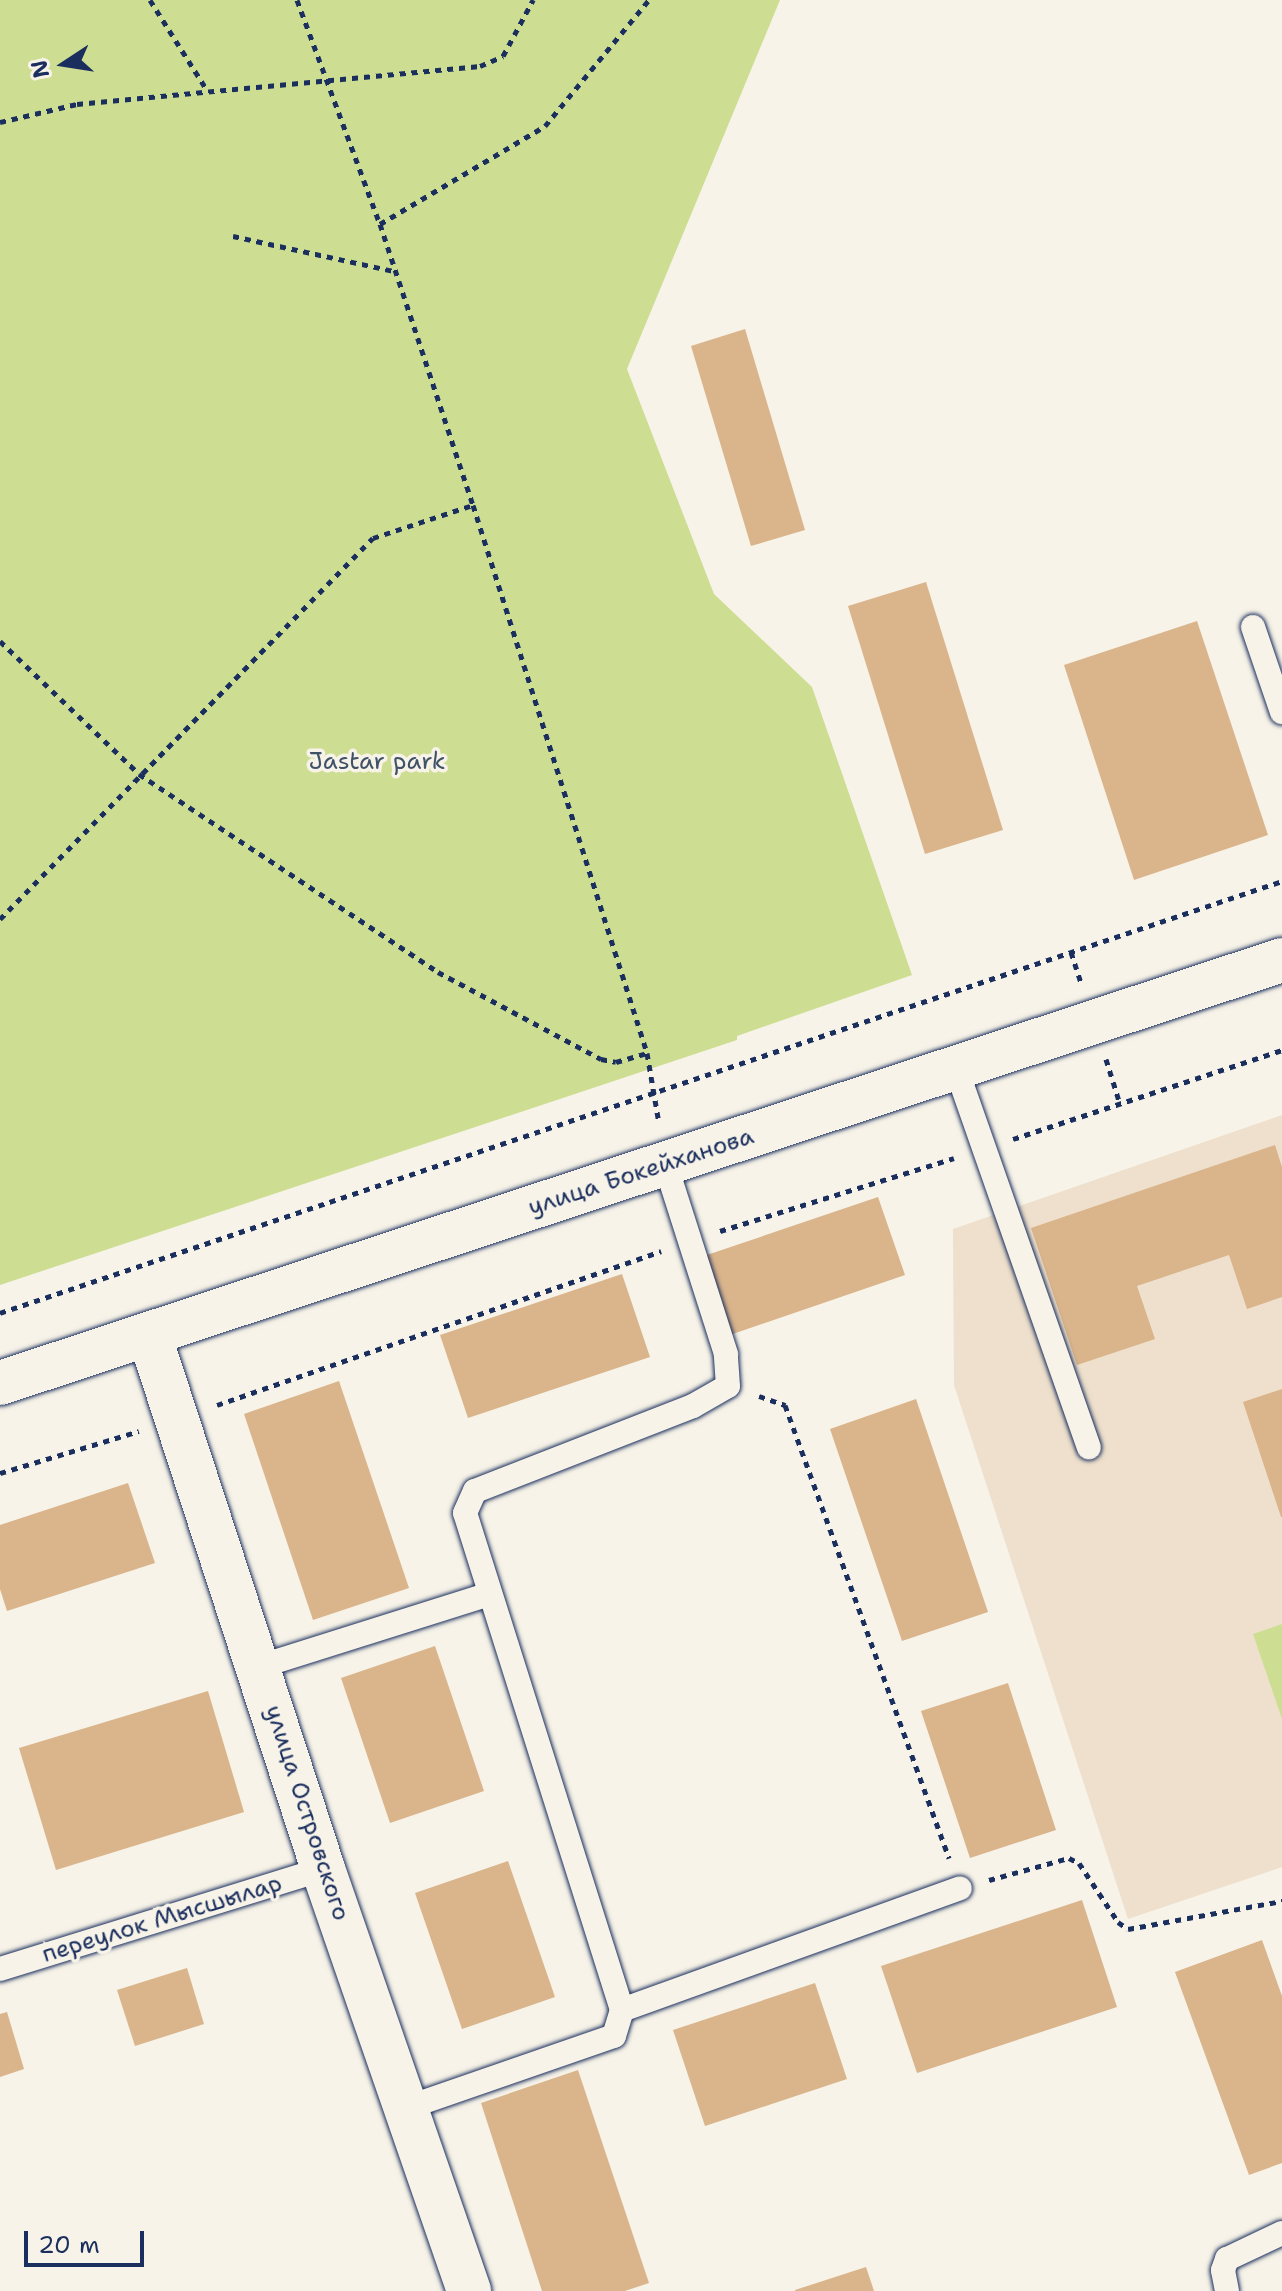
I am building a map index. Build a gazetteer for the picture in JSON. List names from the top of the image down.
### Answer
{
  "streets": {
    "street": ["улица Бокейханова", "улица Островского"],
    "lane": ["переулок Мысшылар"]
  },
  "crossings": [
    ["улица Бокейханова", "улица Островского"],
    ["улица Островского", "переулок Мысшылар"]
  ],
  "parks": ["Jastar park"],
  "scale_bar": "20 m",
  "north": "left"
}
